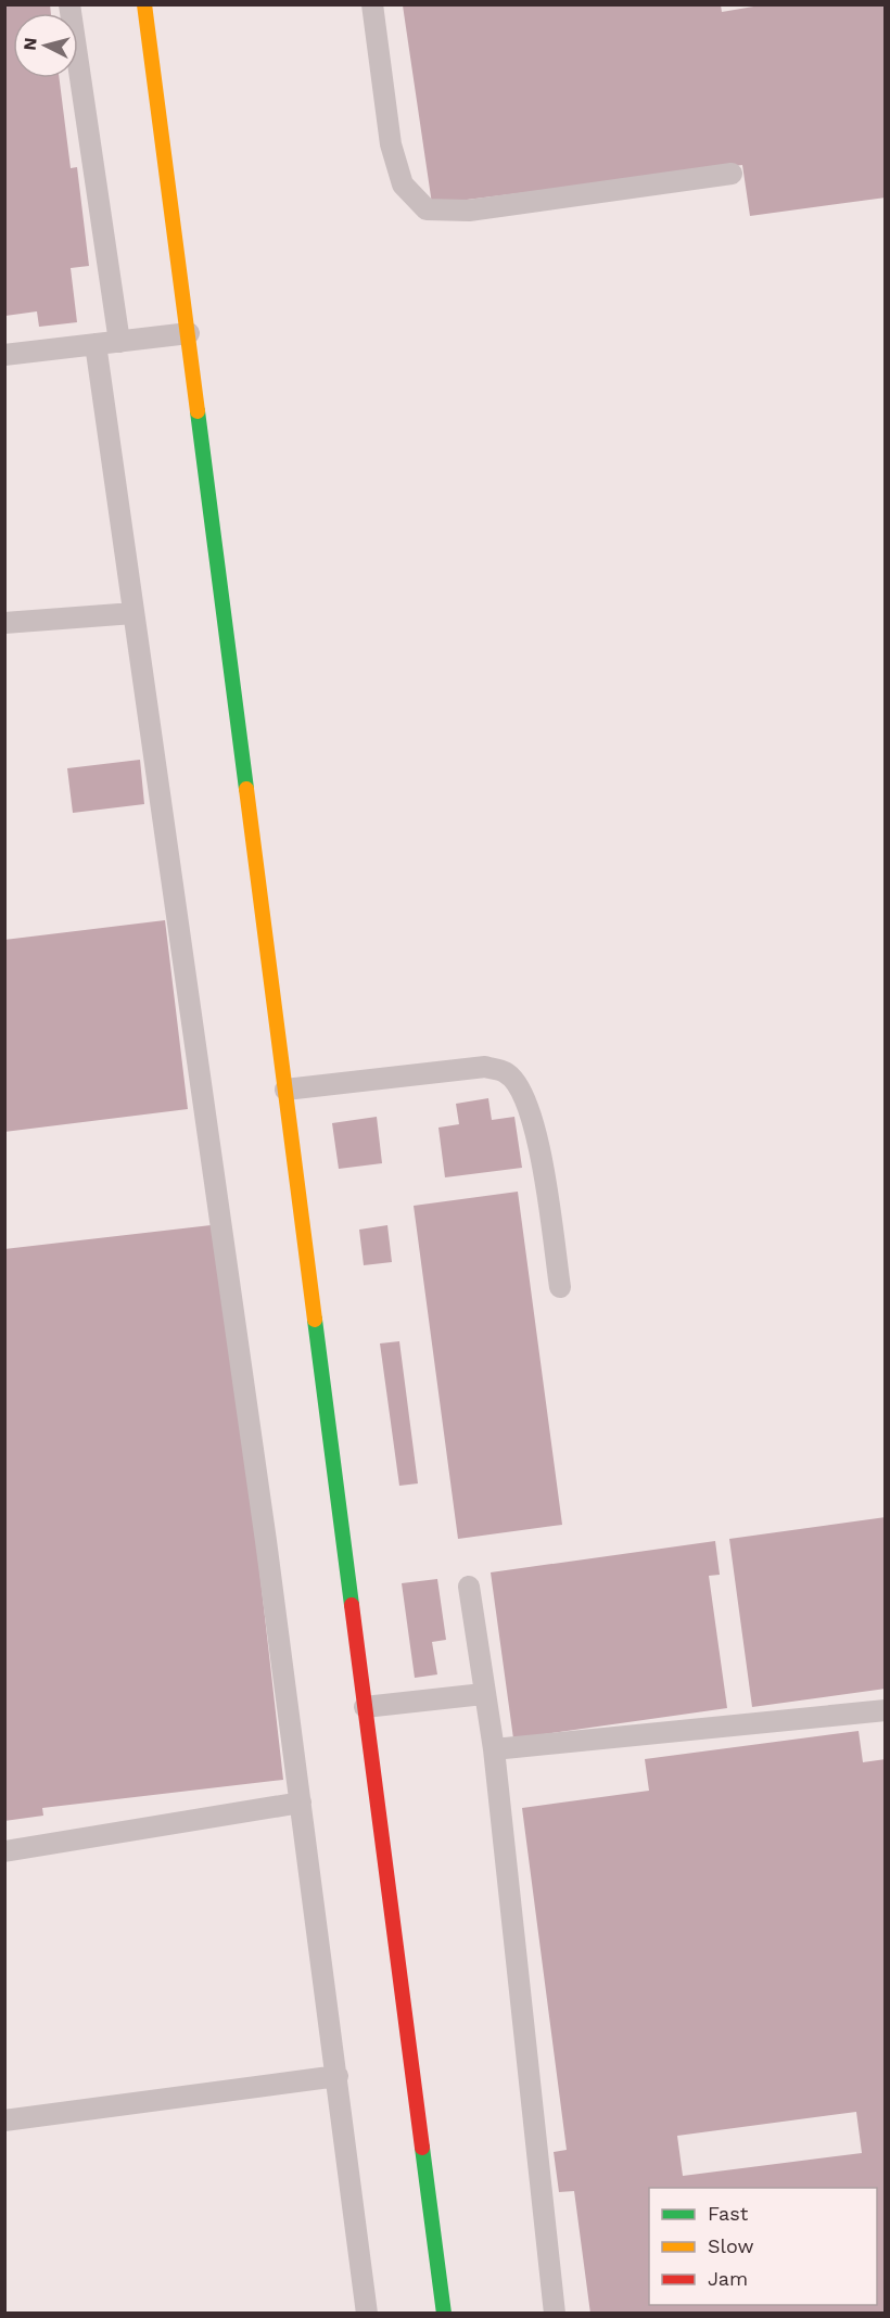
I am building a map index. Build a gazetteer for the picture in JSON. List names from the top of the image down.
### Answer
{
  "legend": ["Fast", "Slow", "Jam"],
  "north": "left"
}
